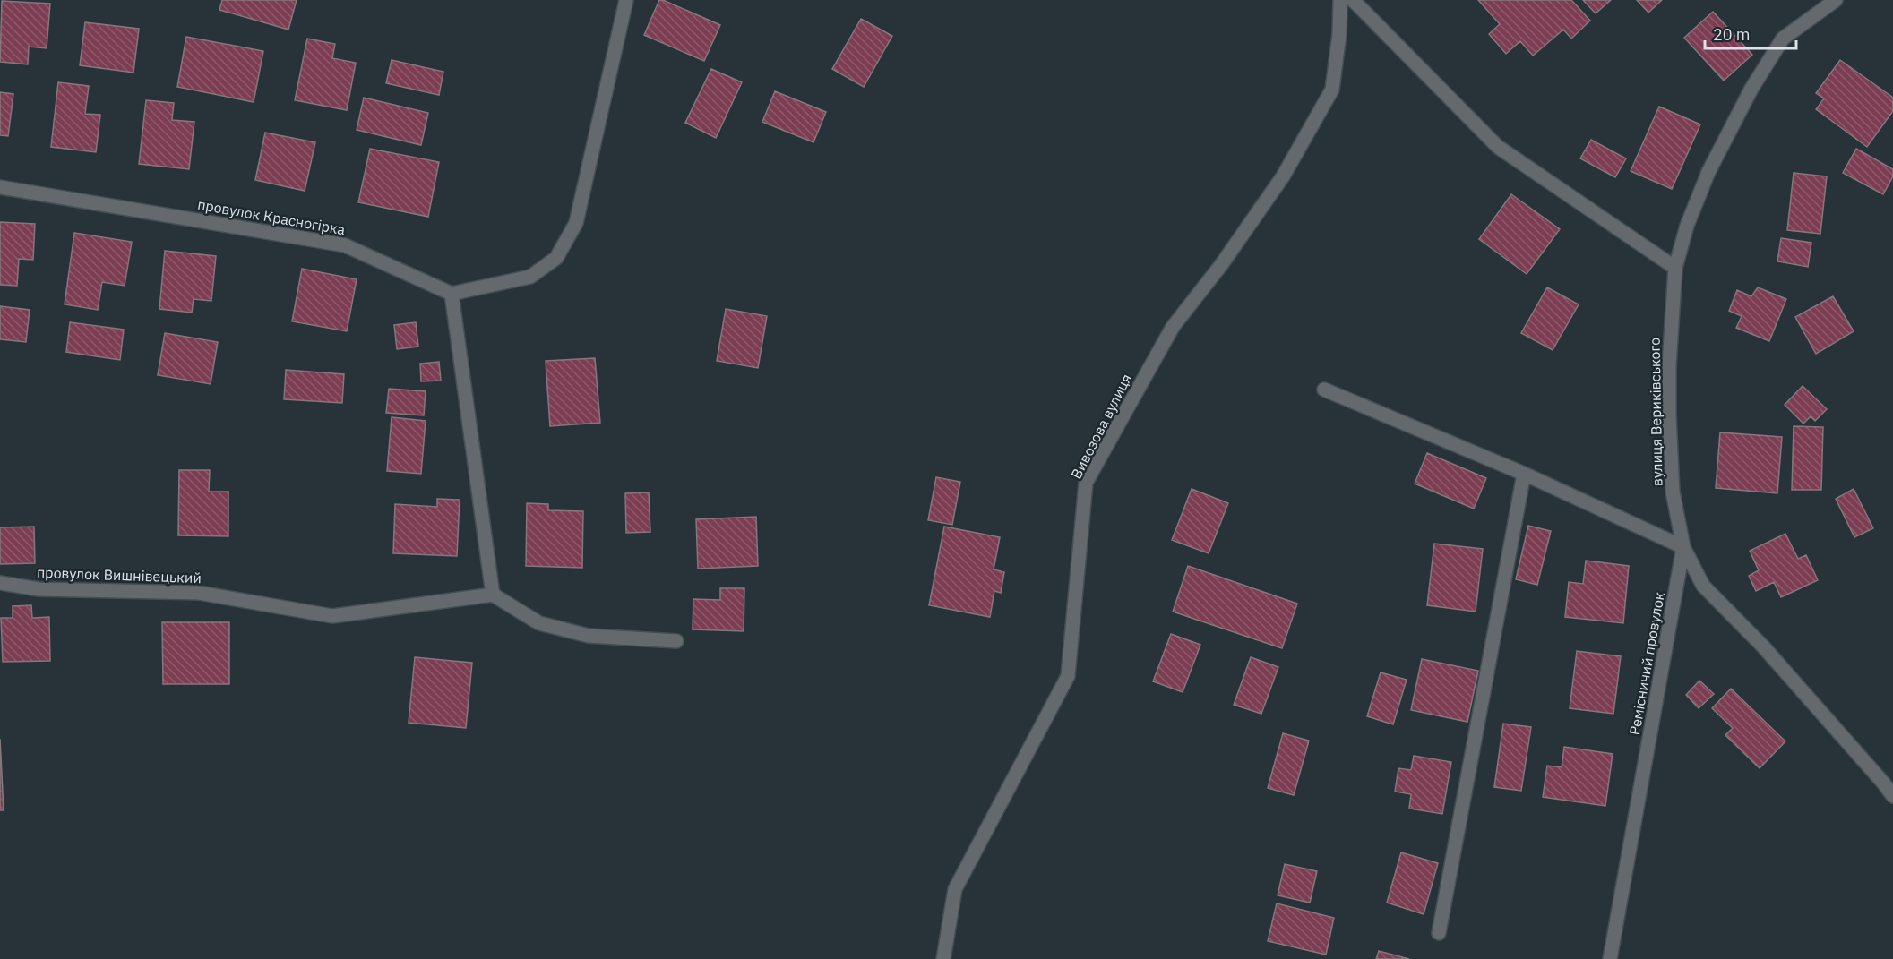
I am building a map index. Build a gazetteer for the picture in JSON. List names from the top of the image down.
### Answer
{
  "streets": {
    "street": [
      "провулок Красногірка",
      "вулиця Вериківського",
      "Вивозова вулиця",
      "провулок Вишнівецький",
      "Ремісничий провулок"
    ]
  },
  "crossings": [
    ["вулиця Вериківського", "Ремісничий провулок"]
  ],
  "scale_bar": "20 m"
}
